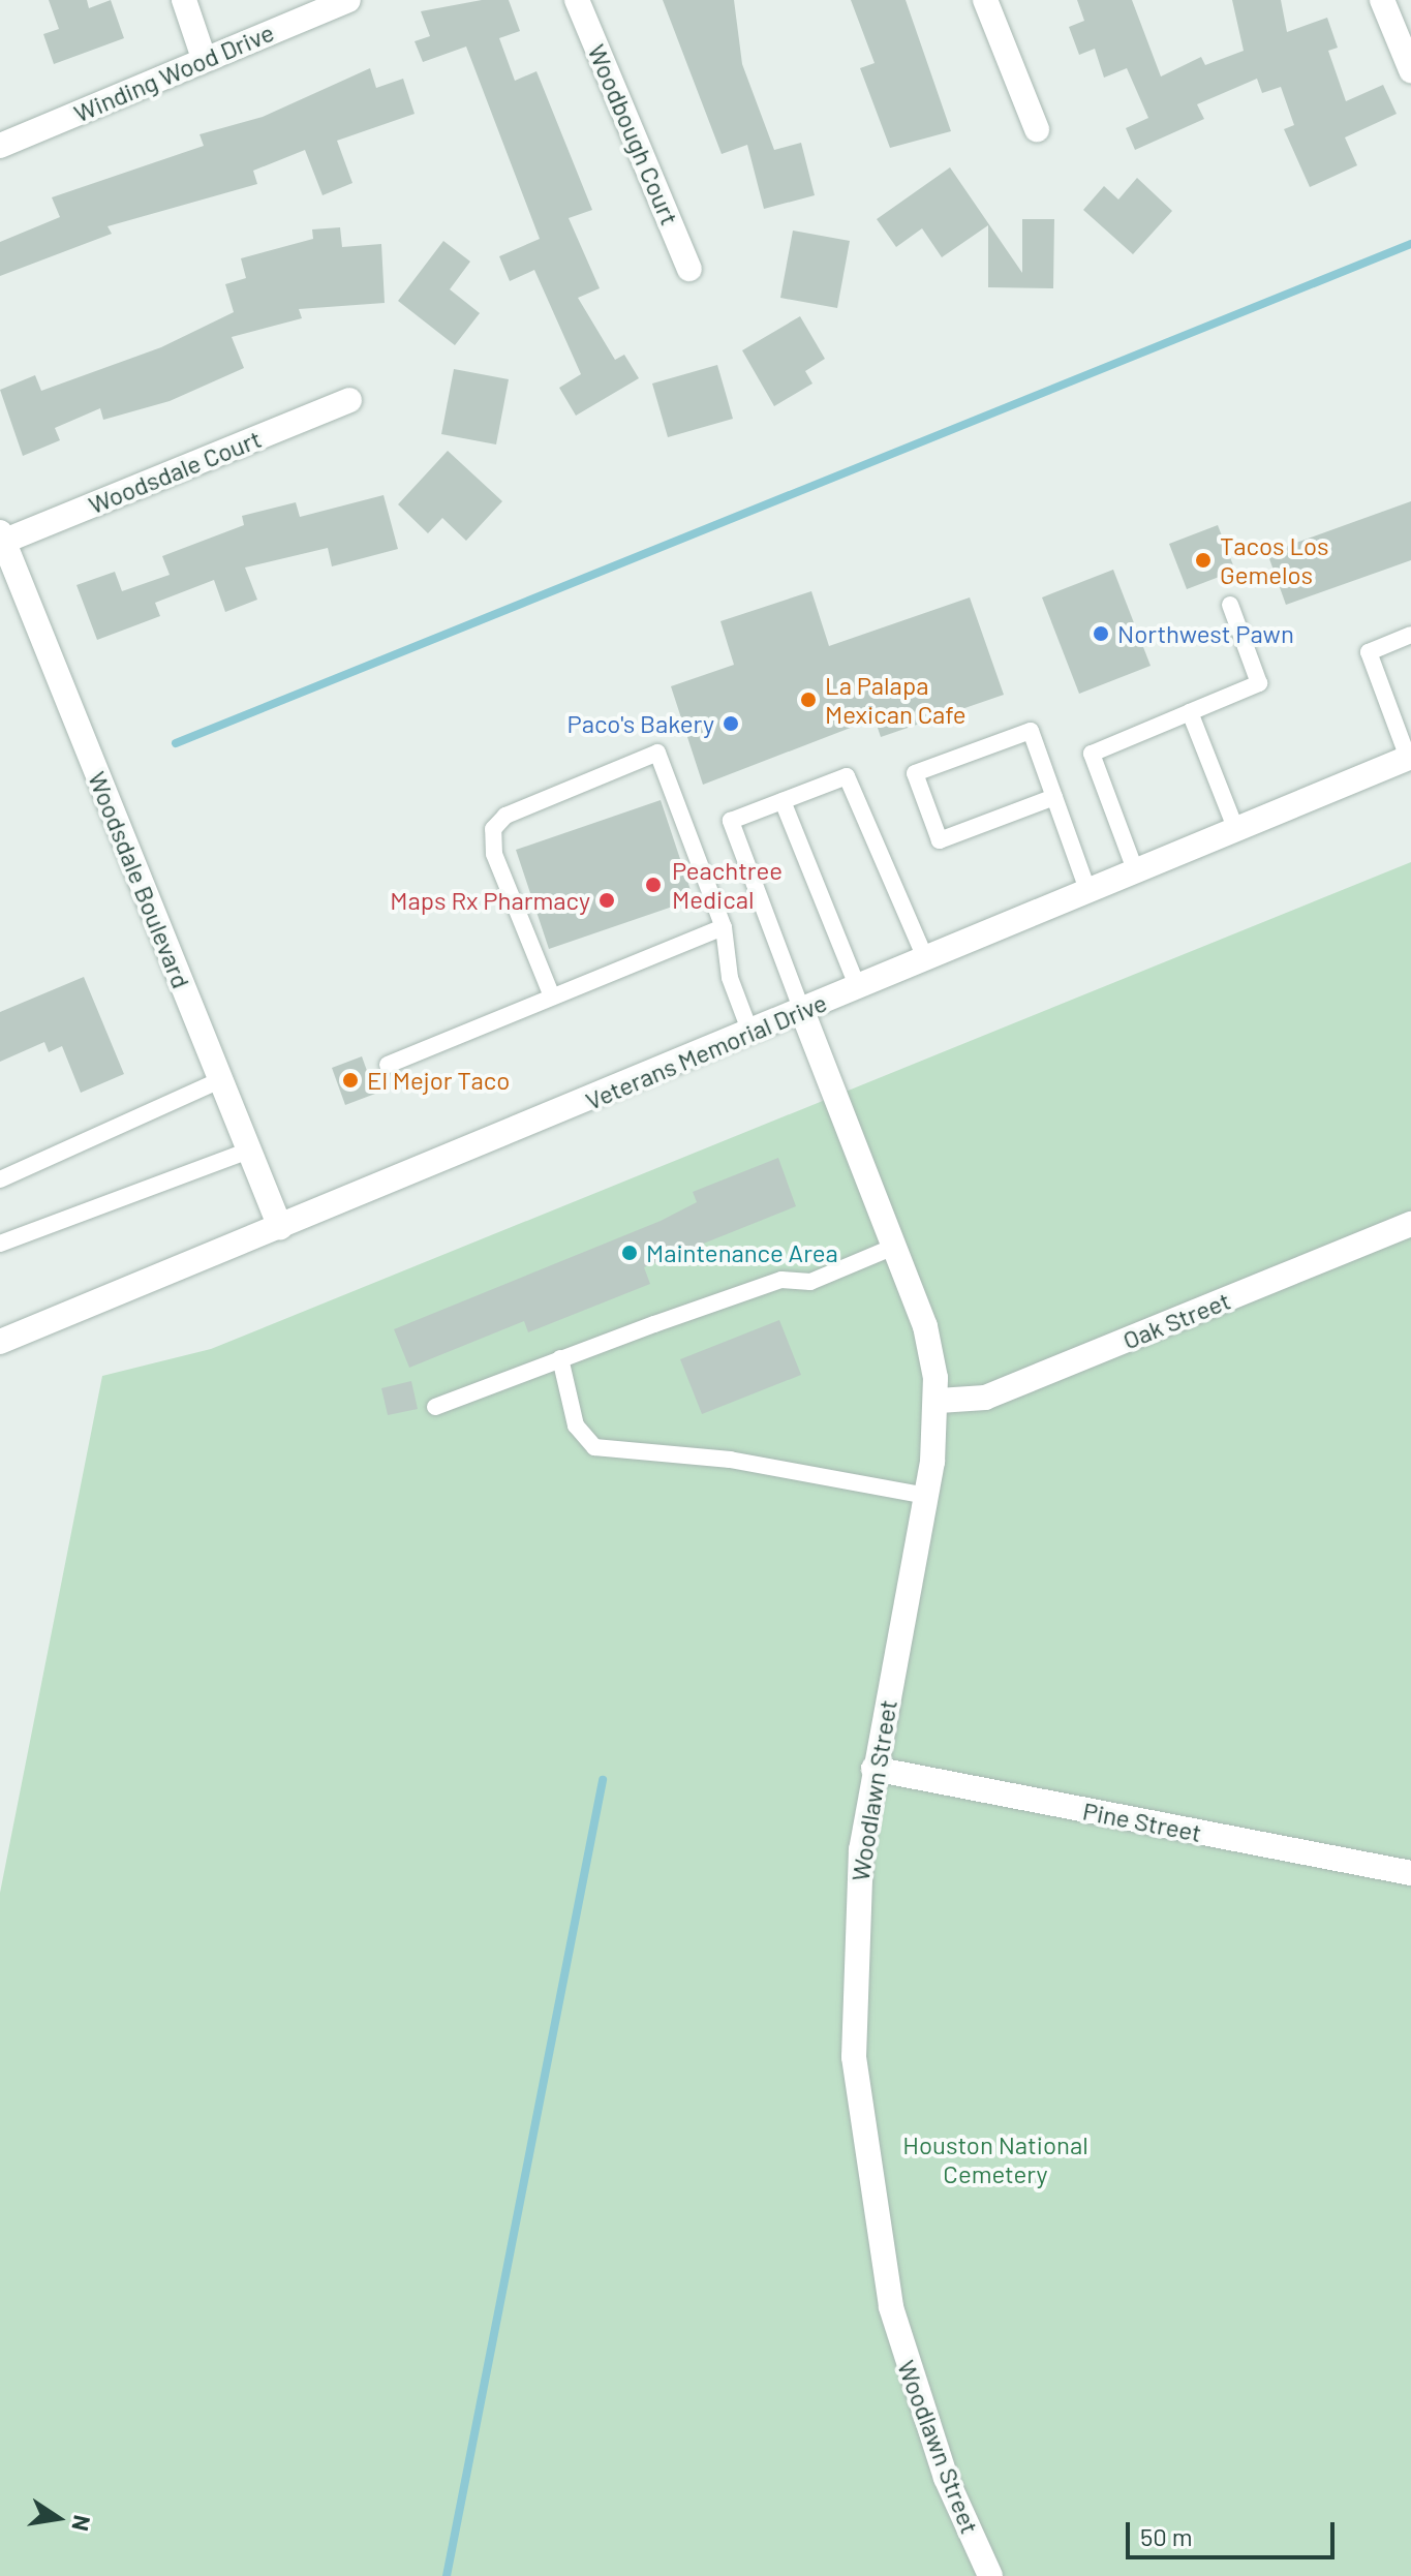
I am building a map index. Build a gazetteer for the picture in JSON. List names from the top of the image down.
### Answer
{
  "streets": {
    "street": [
      "Winding Wood Drive",
      "Woodbough Court",
      "Woodsdale Court",
      "Woodsdale Boulevard",
      "Veterans Memorial Drive",
      "Oak Street",
      "Woodlawn Street",
      "Pine Street"
    ]
  },
  "crossings": [
    ["Woodsdale Court", "Woodsdale Boulevard"],
    ["Woodsdale Boulevard", "Veterans Memorial Drive"],
    ["Veterans Memorial Drive", "Woodlawn Street"],
    ["Oak Street", "Woodlawn Street"],
    ["Woodlawn Street", "Pine Street"]
  ],
  "parks": ["Houston National Cemetery"],
  "places": [
    "Tacos Los Gemelos",
    "Northwest Pawn",
    "La Palapa Mexican Cafe",
    "Paco's Bakery",
    "Peachtree Medical",
    "Maps Rx Pharmacy",
    "El Mejor Taco",
    "Maintenance Area"
  ],
  "scale_bar": "50 m",
  "north": "right"
}
